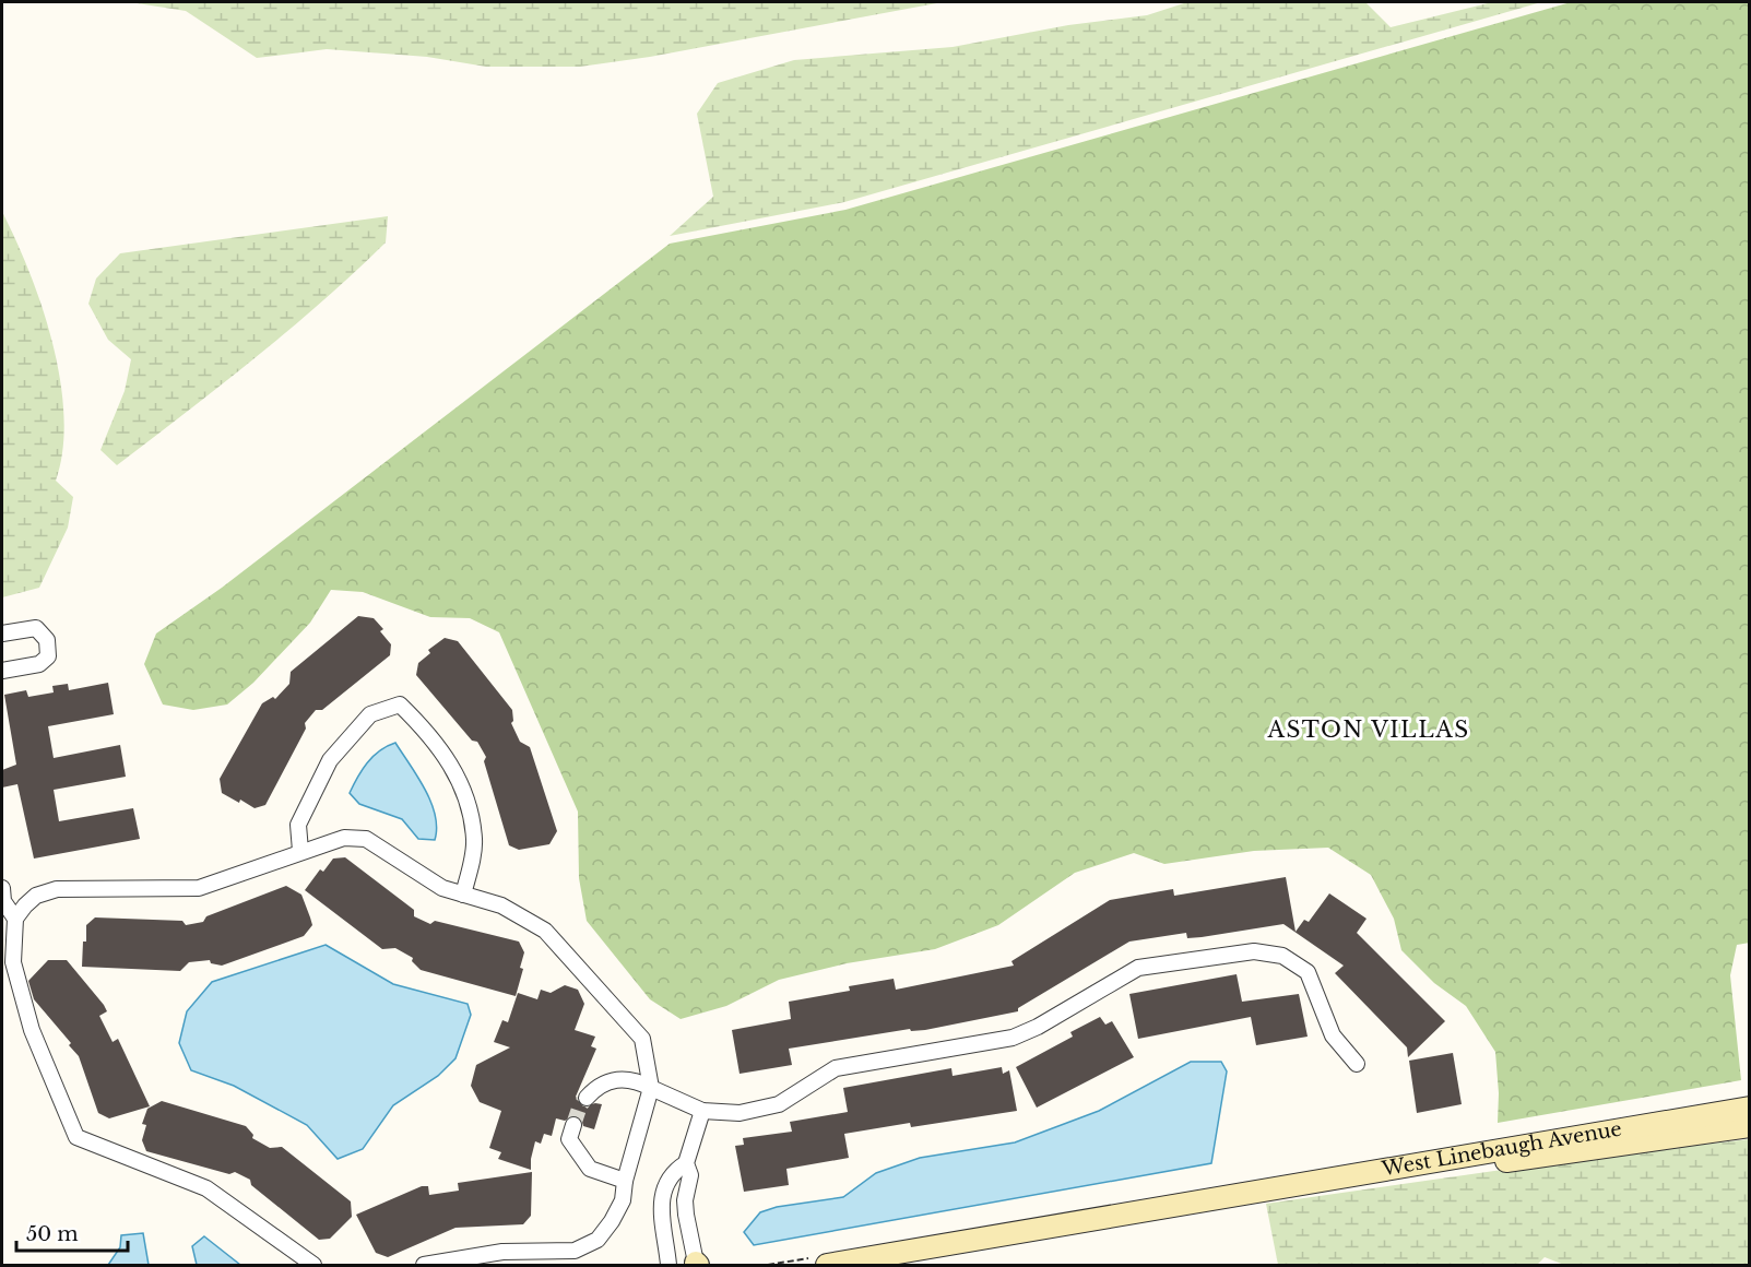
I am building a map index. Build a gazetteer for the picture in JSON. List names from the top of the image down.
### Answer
{
  "streets": {
    "main road": ["West Linebaugh Avenue"]
  },
  "districts": ["ASTON VILLAS"],
  "scale_bar": "50 m"
}
